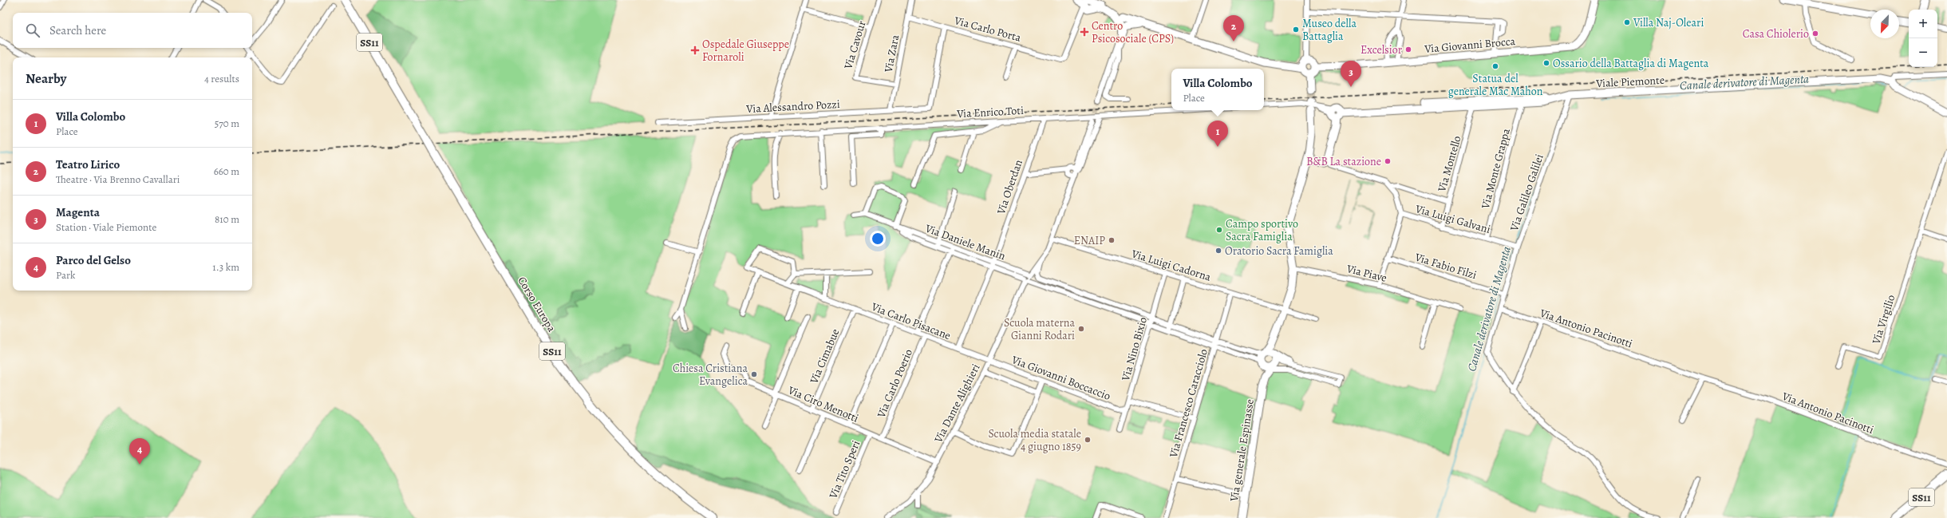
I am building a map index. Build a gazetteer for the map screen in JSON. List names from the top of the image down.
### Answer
{
  "streets": {
    "main road": ["SS11", "Corso Europa"],
    "street": [
      "Via Carlo Porta",
      "Via Cavour",
      "Via Giovanni Brocca",
      "Via Zara",
      "Viale Piemonte",
      "Via Alessandro Pozzi",
      "Via Enrico Toti",
      "Via Montello",
      "Via Monte Grappa",
      "Via Oberdan",
      "Via Galileo Galilei",
      "Via Luigi Galvani",
      "Via Daniele Manin",
      "Via Luigi Cadorna",
      "Via Fabio Filzi",
      "Via Piave",
      "Via Virgilio",
      "Via Carlo Pisacane",
      "Via Antonio Pacinotti",
      "Via Nino Bixio",
      "Via Cimabue",
      "Via Giovanni Boccaccio",
      "Via Carlo Poerio",
      "Via Dante Alighieri",
      "Via Francesco Caracciolo",
      "Via Ciro Menotti",
      "Via generale Espinasse",
      "Via Tito Speri"
    ]
  },
  "crossings": [
    ["Via Carlo Porta", "Via Zara"],
    ["Via Carlo Porta", "Via Alessandro Pozzi"],
    ["Via Cavour", "Via Zara"],
    ["Via Zara", "Via Alessandro Pozzi"],
    ["Viale Piemonte", "Via Montello"],
    ["Viale Piemonte", "Via Monte Grappa"],
    ["Viale Piemonte", "Via Galileo Galilei"],
    ["Via Enrico Toti", "Via Oberdan"],
    ["Via Enrico Toti", "Via Dante Alighieri"],
    ["Via Montello", "Via Luigi Galvani"],
    ["Via Monte Grappa", "Via Luigi Galvani"],
    ["Via Oberdan", "Via Daniele Manin"],
    ["Via Oberdan", "Via Carlo Pisacane"],
    ["Via Galileo Galilei", "Via Luigi Galvani"],
    ["Via Galileo Galilei", "Via Fabio Filzi"],
    ["Via Galileo Galilei", "Via Antonio Pacinotti"],
    ["Via Daniele Manin", "Via Dante Alighieri"],
    ["Via Luigi Cadorna", "Via Nino Bixio"],
    ["Via Luigi Cadorna", "Via Dante Alighieri"],
    ["Via Luigi Cadorna", "Via Francesco Caracciolo"],
    ["Via Luigi Cadorna", "Via generale Espinasse"],
    ["Via Piave", "Via generale Espinasse"],
    ["Via Carlo Pisacane", "Via Cimabue"],
    ["Via Carlo Pisacane", "Via Giovanni Boccaccio"],
    ["Via Carlo Pisacane", "Via Carlo Poerio"],
    ["Via Carlo Pisacane", "Via Dante Alighieri"],
    ["Via Nino Bixio", "Via Giovanni Boccaccio"],
    ["Via Cimabue", "Via Ciro Menotti"],
    ["Via Giovanni Boccaccio", "Via Dante Alighieri"],
    ["Via Carlo Poerio", "Via Ciro Menotti"],
    ["Via Dante Alighieri", "Via Ciro Menotti"],
    ["Via Ciro Menotti", "Via Tito Speri"]
  ],
  "water": ["Canale derivatore di Magenta"],
  "places": {
    "other": [
      "Villa Naj-Oleari",
      "Museo della Battaglia",
      "Casa Chiolerio",
      "Excelsior",
      "Ossario della Battaglia di Magenta",
      "Statua del generale Mac Mahon",
      "B&B La stazione",
      "Campo sportivo Sacra Famiglia",
      "ENAIP",
      "Oratorio Sacra Famiglia",
      "Scuola materna Gianni Rodari",
      "Chiesa Cristiana Evangelica",
      "Scuola media statale 4 giugno 1859"
    ],
    "health": ["Centro Psicosociale (CPS)", "Ospedale Giuseppe Fornaroli"]
  },
  "north": "bottom left",
  "page": {
    "map_buttons": ["+", "−"],
    "search": "Search here",
    "pins": [
      "2",
      "3",
      "1",
      "4"
    ],
    "heading": ["Nearby", "4 results"],
    "popup": ["Villa Colombo", "Place"],
    "list": [
      {
        "mark": "1",
        "name": "Villa Colombo",
        "note": "Place",
        "value": "570 m"
      },
      {
        "mark": "2",
        "name": "Teatro Lirico",
        "note": "Theatre · Via Brenno Cavallari",
        "value": "660 m"
      },
      {
        "mark": "3",
        "name": "Magenta",
        "note": "Station · Viale Piemonte",
        "value": "810 m"
      },
      {
        "mark": "4",
        "name": "Parco del Gelso",
        "note": "Park",
        "value": "1.3 km"
      }
    ]
  }
}
